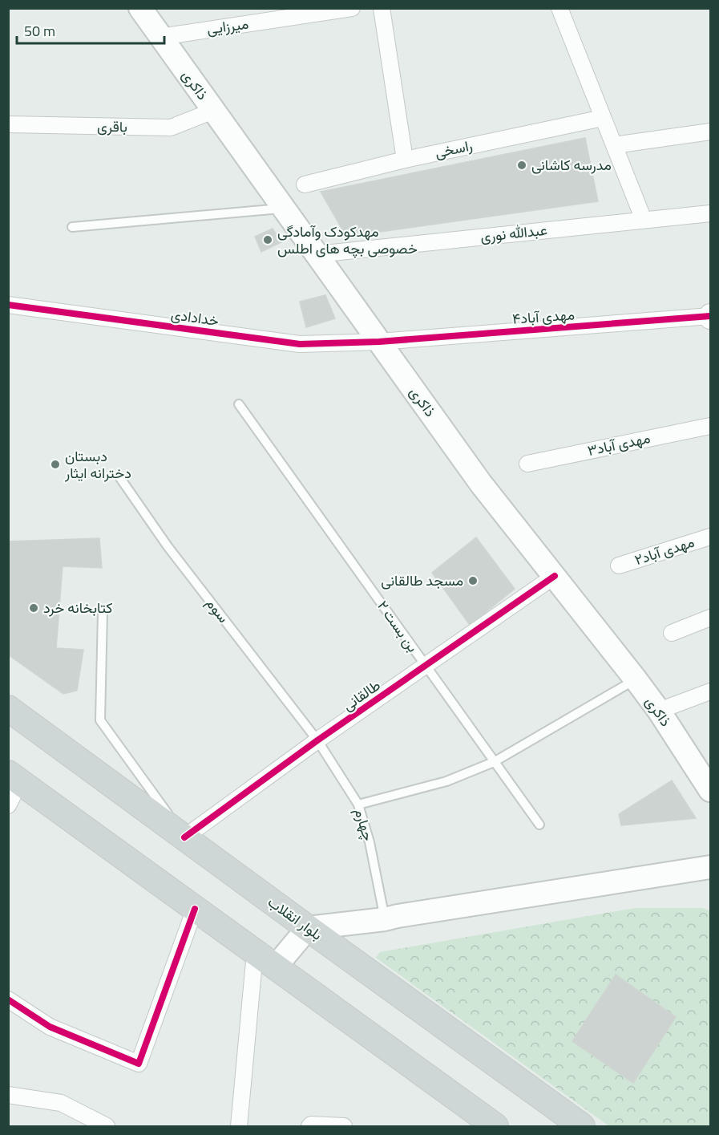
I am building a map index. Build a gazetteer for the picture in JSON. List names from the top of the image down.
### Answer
{
  "streets": {
    "main road": ["ذاکری", "بلوار انقلاب"],
    "street": [
      "میرزایی",
      "باقری",
      "راسخی",
      "عبدالله نوری",
      "مهدی آباد۴",
      "خدادادی",
      "مهدی آباد۳",
      "مهدی آباد۲",
      "طالقانی"
    ],
    "lane": ["سوم", "بن بست ۲", "چهارم"]
  },
  "crossings": [
    ["میرزایی", "ذاکری"],
    ["ذاکری", "باقری"],
    ["ذاکری", "عبدالله نوری"],
    ["ذاکری", "مهدی آباد۴"],
    ["ذاکری", "خدادادی"],
    ["ذاکری", "طالقانی"],
    ["مهدی آباد۴", "خدادادی"],
    ["سوم", "طالقانی"],
    ["سوم", "چهارم"],
    ["بن بست ۲", "طالقانی"],
    ["طالقانی", "چهارم"],
    ["طالقانی", "بلوار انقلاب"]
  ],
  "places": [
    "مدرسه کاشانی",
    "مهدکودک وآمادگی خصوصی بچه های اطلس",
    "دبستان دخترانه ایثار",
    "مسجد طالقانی",
    "کتابخانه خرد"
  ],
  "scale_bar": "50 m"
}
